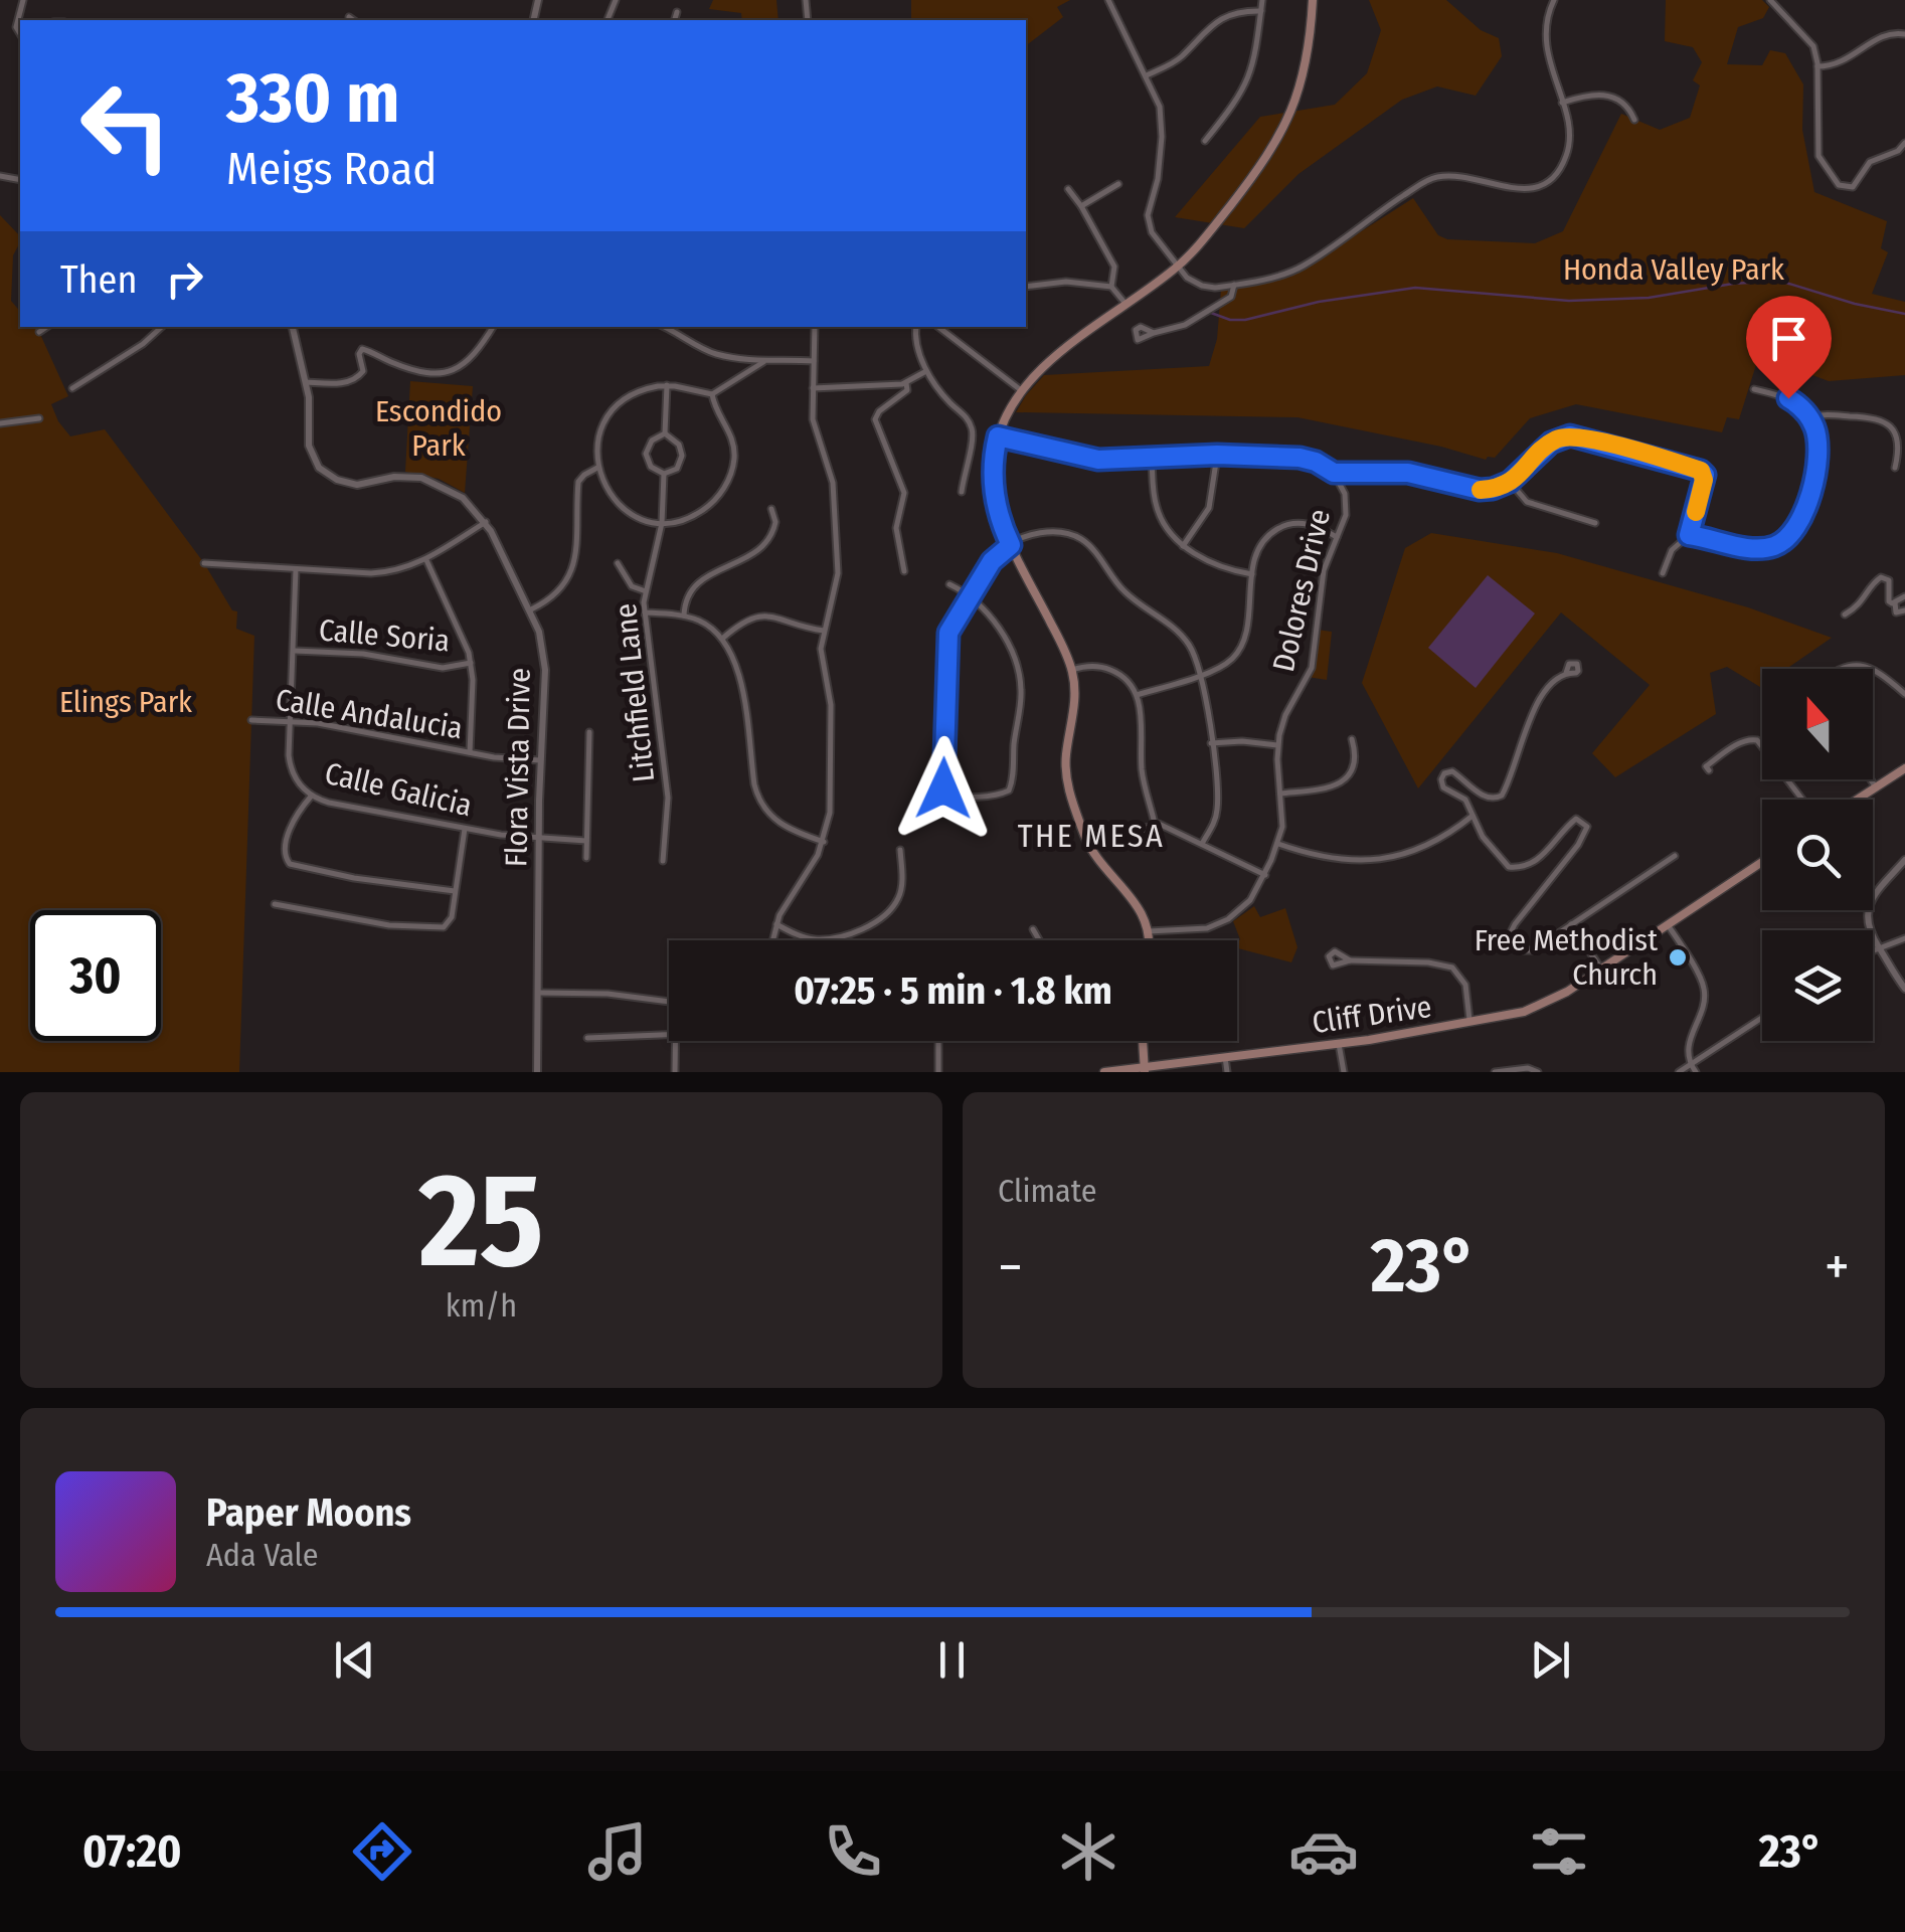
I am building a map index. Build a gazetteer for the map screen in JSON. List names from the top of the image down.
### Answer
{
  "streets": {
    "main road": ["Cliff Drive"],
    "street": [
      "Dolores Drive",
      "Calle Soria",
      "Litchfield Lane",
      "Calle Andalucia",
      "Flora Vista Drive",
      "Calle Galicia"
    ]
  },
  "crossings": [
    ["Calle Soria", "Calle Galicia"],
    ["Calle Andalucia", "Flora Vista Drive"],
    ["Calle Andalucia", "Calle Galicia"],
    ["Flora Vista Drive", "Calle Galicia"]
  ],
  "districts": ["THE MESA"],
  "parks": ["Honda Valley Park", "Escondido Park", "Elings Park"],
  "places": ["Free Methodist Church"],
  "north": "top",
  "page": {
    "turn": ["330 m", "Meigs Road"],
    "then": "Then",
    "limit": "30",
    "trip": "07:25 · 5 min · 1.8 km",
    "tile": [
      ["25", "km/h"],
      "Climate"
    ],
    "heat": ["−", "23°", "+"],
    "song": ["Paper Moons", "Ada Vale"],
    "tabs": ["07:20", "23°"]
  }
}
